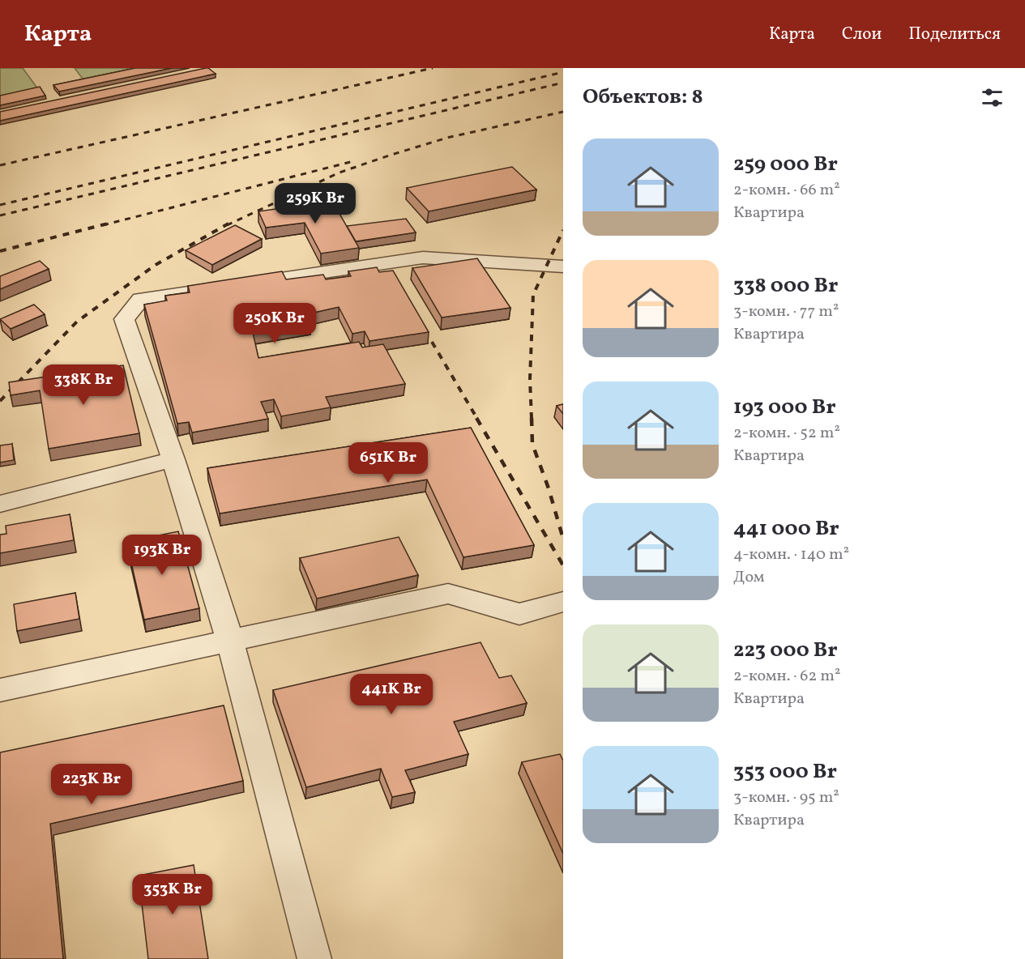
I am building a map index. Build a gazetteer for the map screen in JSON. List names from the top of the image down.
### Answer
{
  "page": {
    "header": "Карта",
    "nav": ["Карта", "Слои", "Поделиться"],
    "heading": "Объектов: 8",
    "list": [
      {
        "name": "259 000 Br",
        "note": "2-комн. · 66 m² · Квартира"
      },
      {
        "name": "338 000 Br",
        "note": "3-комн. · 77 m² · Квартира"
      },
      {
        "name": "193 000 Br",
        "note": "2-комн. · 52 m² · Квартира"
      },
      {
        "name": "441 000 Br",
        "note": "4-комн. · 140 m² · Дом"
      },
      {
        "name": "223 000 Br",
        "note": "2-комн. · 62 m² · Квартира"
      },
      {
        "name": "353 000 Br",
        "note": "3-комн. · 95 m² · Квартира"
      }
    ],
    "price": [
      "259K Br",
      "250K Br",
      "338K Br",
      "651K Br",
      "193K Br",
      "441K Br",
      "223K Br",
      "353K Br"
    ]
  }
}
